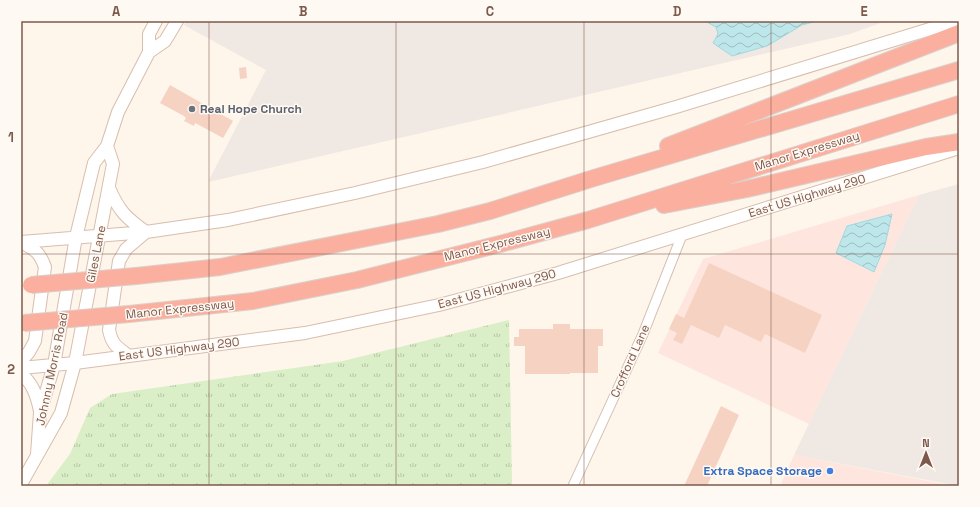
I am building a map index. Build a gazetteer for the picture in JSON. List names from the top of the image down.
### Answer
{
  "streets": {
    "highway": ["Manor Expressway"],
    "main road": ["East US Highway 290", "Giles Lane", "Johnny Morris Road"],
    "street": ["Crofford Lane"]
  },
  "crossings": [
    ["East US Highway 290", "Giles Lane"],
    ["East US Highway 290", "Crofford Lane"],
    ["East US Highway 290", "Johnny Morris Road"],
    ["Giles Lane", "Johnny Morris Road"]
  ],
  "places": ["Real Hope Church", "Extra Space Storage"],
  "north": "top",
  "grid": {
    "columns": [
      "A",
      "B",
      "C",
      "D",
      "E"
    ],
    "rows": ["1", "2"]
  }
}
